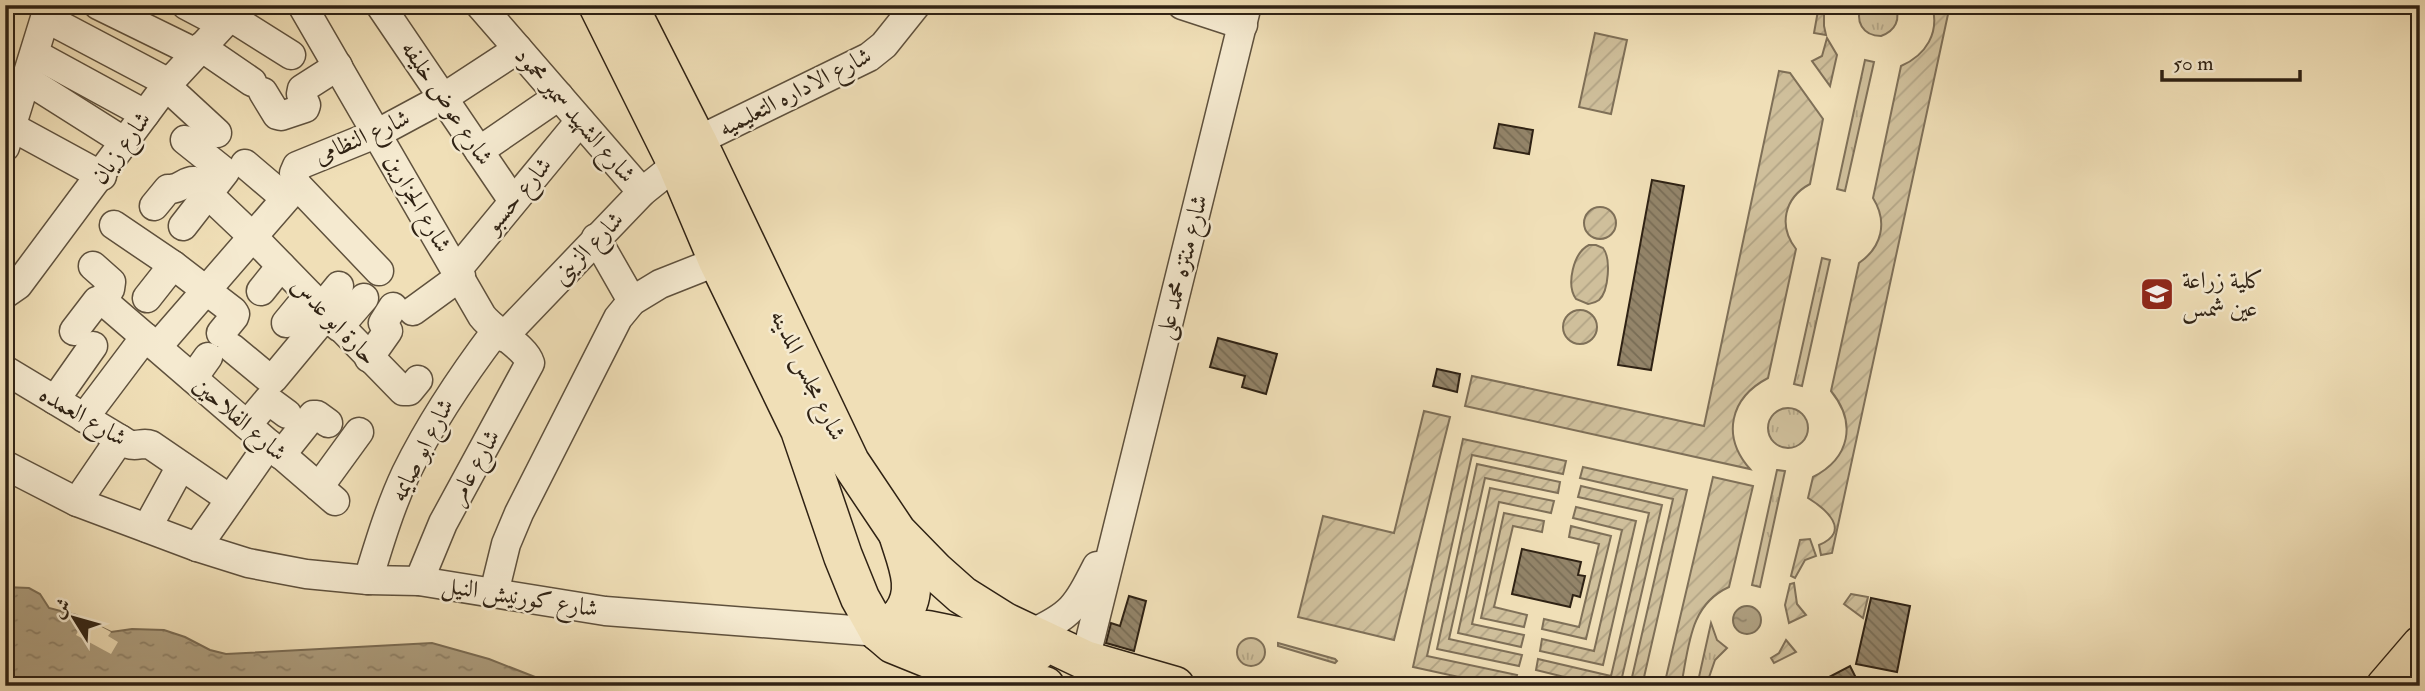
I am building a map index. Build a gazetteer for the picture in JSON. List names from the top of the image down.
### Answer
{
  "streets": {
    "highway": ["شارع مجلس المدينه", "شارع كورنيش النيل"],
    "street": [
      "شارع الاداره التعليميه",
      "شارع عوض خليفه",
      "شارع الشهيد سمير محمود",
      "شارع النظامى",
      "شارع زيان",
      "شارع حسبو",
      "شارع الجزارين",
      "شارع الزينى",
      "شارع منتزه محمد على",
      "حارة ابو عدس",
      "شارع العمده",
      "شارع الفلاحين",
      "شارع ابو صايمه",
      "شارع عامر"
    ]
  },
  "crossings": [
    ["شارع الاداره التعليميه", "شارع الزينى"],
    ["شارع الاداره التعليميه", "شارع مجلس المدينه"],
    ["شارع عوض خليفه", "شارع النظامى"],
    ["شارع عوض خليفه", "شارع حسبو"],
    ["شارع الشهيد سمير محمود", "شارع النظامى"],
    ["شارع الشهيد سمير محمود", "شارع حسبو"],
    ["شارع الشهيد سمير محمود", "شارع الزينى"],
    ["شارع النظامى", "شارع الجزارين"],
    ["شارع النظامى", "حارة ابو عدس"],
    ["شارع النظامى", "شارع العمده"],
    ["شارع النظامى", "شارع الفلاحين"],
    ["شارع حسبو", "شارع الجزارين"],
    ["شارع حسبو", "حارة ابو عدس"],
    ["شارع الجزارين", "شارع الزينى"],
    ["شارع الجزارين", "شارع ابو صايمه"],
    ["شارع الجزارين", "شارع عامر"],
    ["شارع الزينى", "شارع مجلس المدينه"],
    ["شارع الزينى", "شارع ابو صايمه"],
    ["شارع منتزه محمد على", "شارع مجلس المدينه"],
    ["شارع مجلس المدينه", "شارع كورنيش النيل"],
    ["شارع ابو صايمه", "شارع كورنيش النيل"],
    ["شارع عامر", "شارع كورنيش النيل"]
  ],
  "places": {
    "school or university": ["كلية زراعة عين شمس"]
  },
  "scale_bar": "50 m",
  "north": "top left"
}
